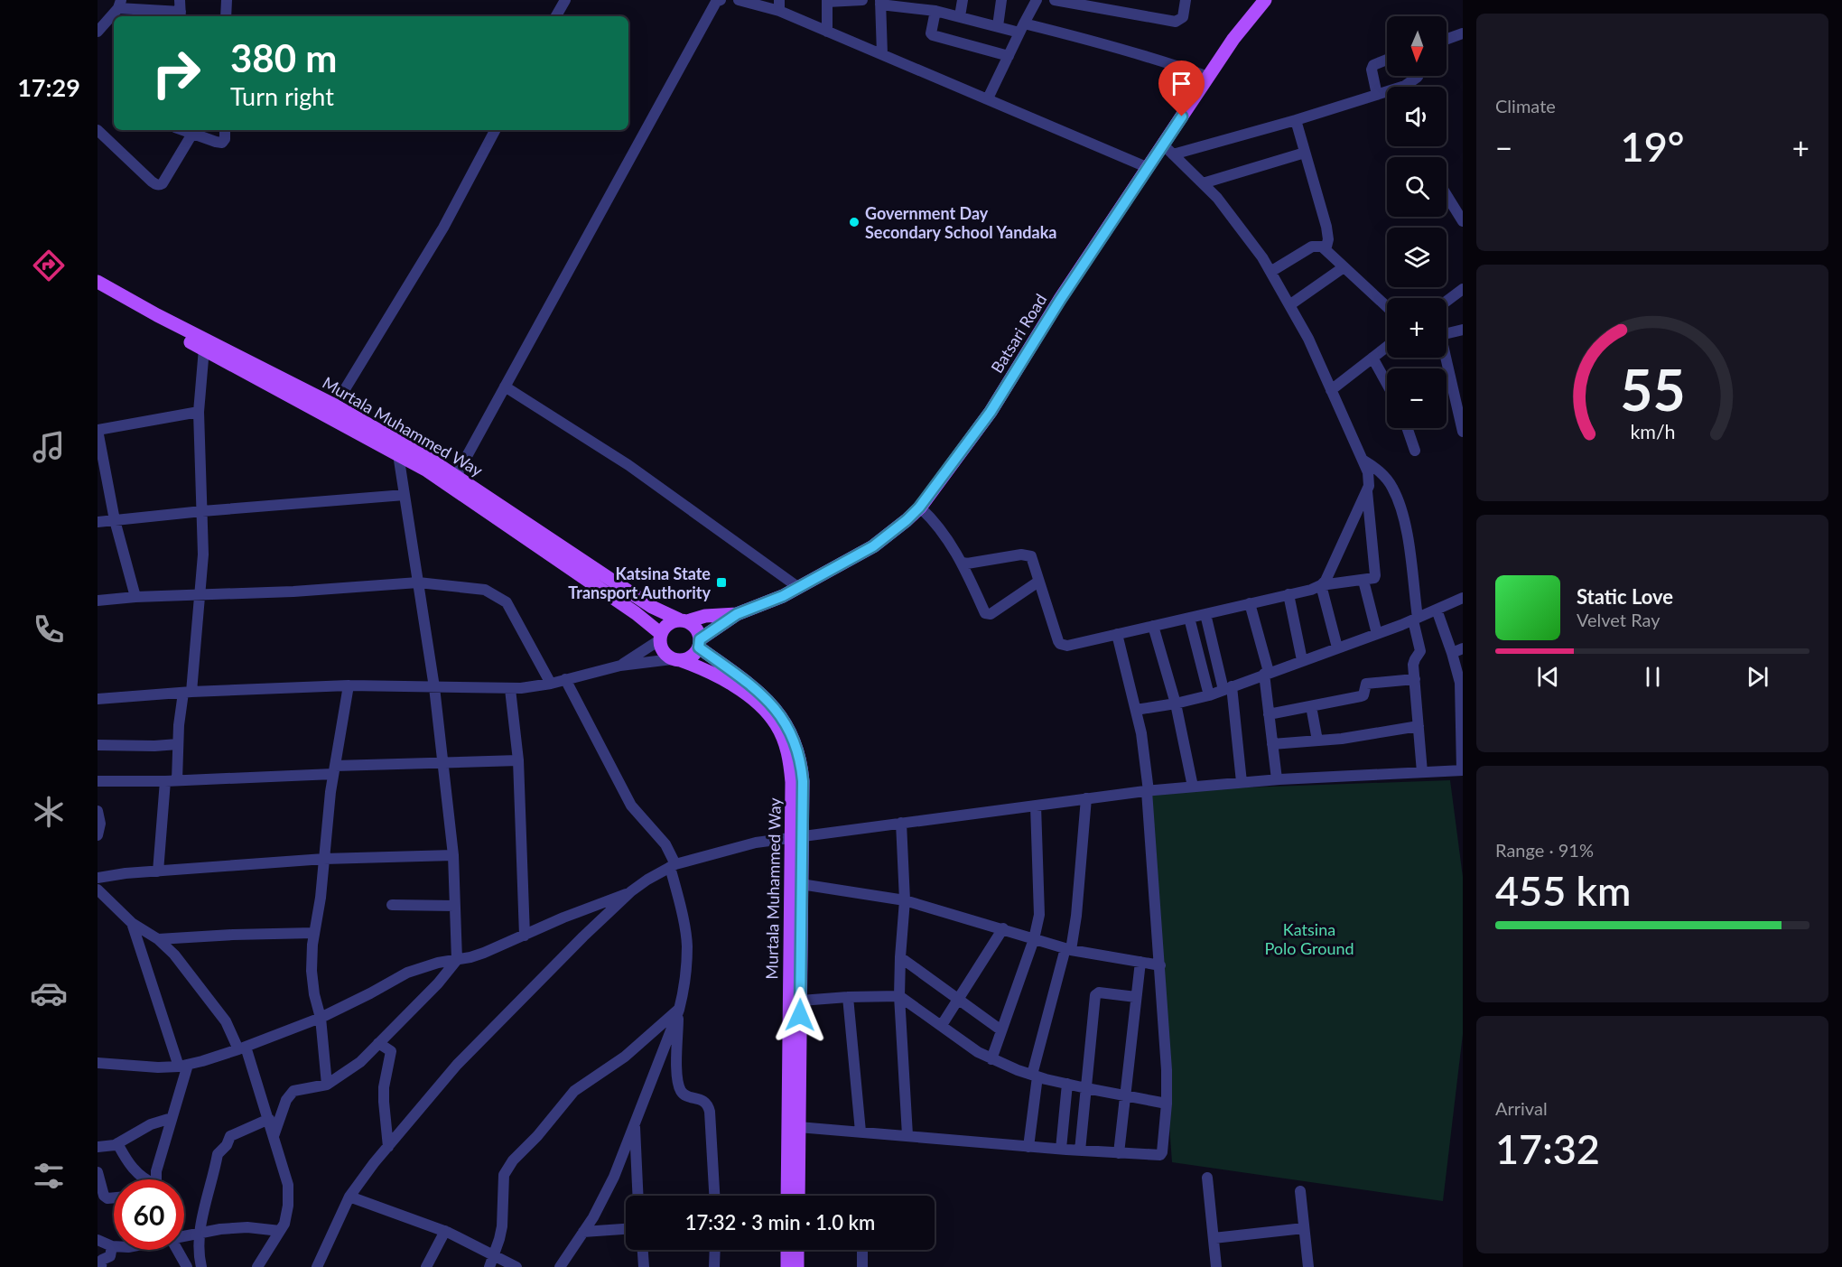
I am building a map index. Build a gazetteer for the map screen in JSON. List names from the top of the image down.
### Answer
{
  "streets": {
    "main road": ["Batsari Road", "Murtala Muhammed Way"]
  },
  "parks": ["Katsina Polo Ground"],
  "places": {
    "other": ["Government Day Secondary School Yandaka"],
    "transit": ["Katsina State Transport Authority"]
  },
  "north": "bottom",
  "page": {
    "tabs": "17:29",
    "tile": [
      "Climate",
      ["Range · 91%", "455 km"],
      ["Arrival", "17:32"]
    ],
    "map_buttons": ["+", "−"],
    "turn": ["380 m", "Turn right"],
    "heat": ["−", "19°", "+"],
    "song": ["Static Love", "Velvet Ray"],
    "limit": "60",
    "trip": "17:32 · 3 min · 1.0 km",
    "gauge": ["55", "km/h"]
  }
}
